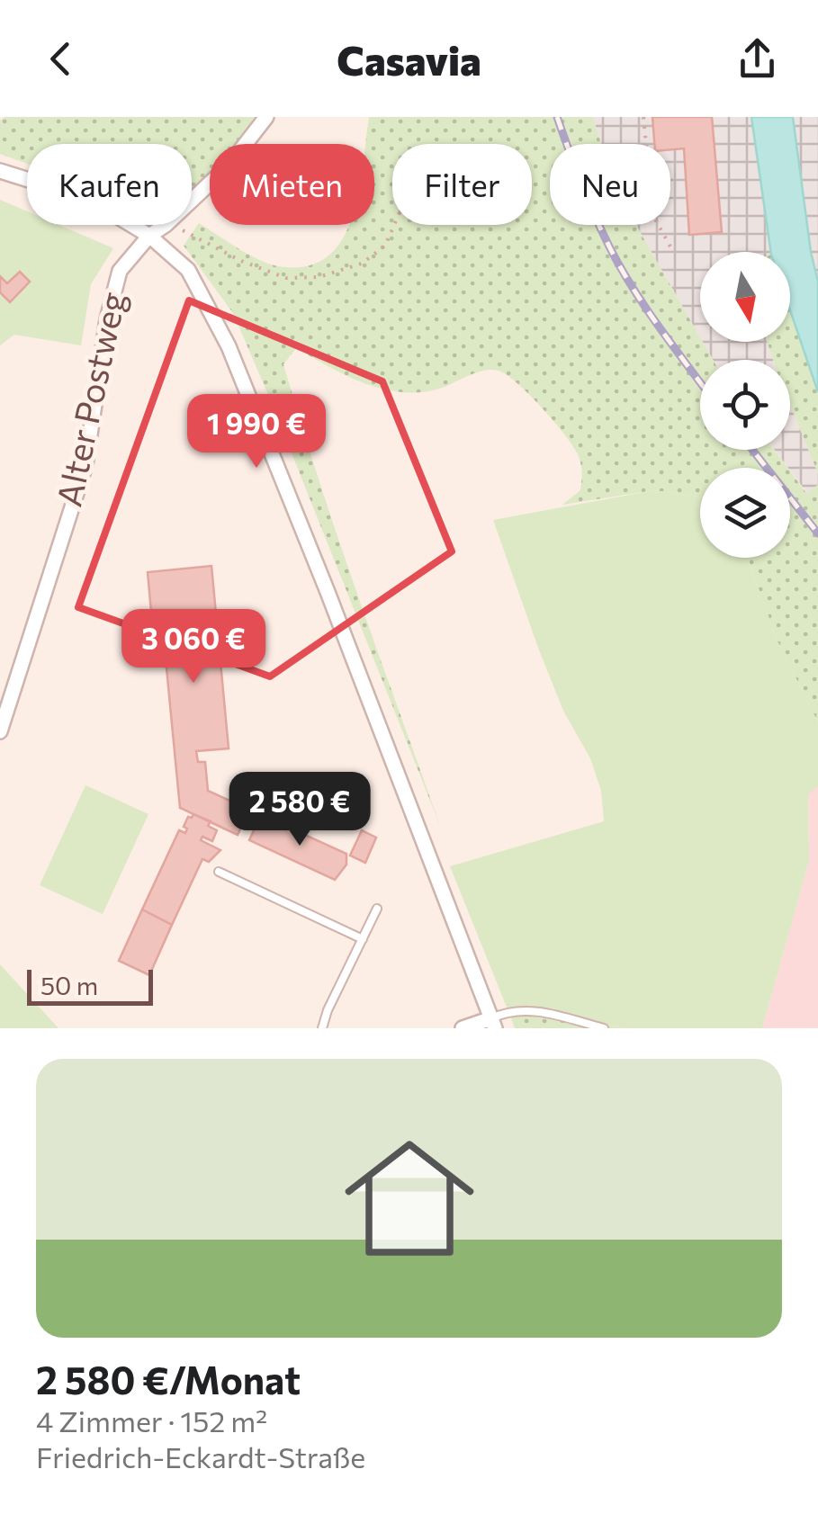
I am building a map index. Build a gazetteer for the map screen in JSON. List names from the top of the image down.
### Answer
{
  "streets": {
    "street": ["Alter Postweg"]
  },
  "scale_bar": "50 m",
  "north": "bottom",
  "page": {
    "header": "Casavia",
    "chip": [
      "Kaufen",
      "Mieten",
      "Filter",
      "Neu"
    ],
    "price": ["1 990 €", "3 060 €", "2 580 €"],
    "scale": "50 m",
    "list": [
      {
        "name": "2 580 €/Monat",
        "note": "4 Zimmer · 152 m² · Friedrich-Eckardt-Straße"
      }
    ]
  }
}
